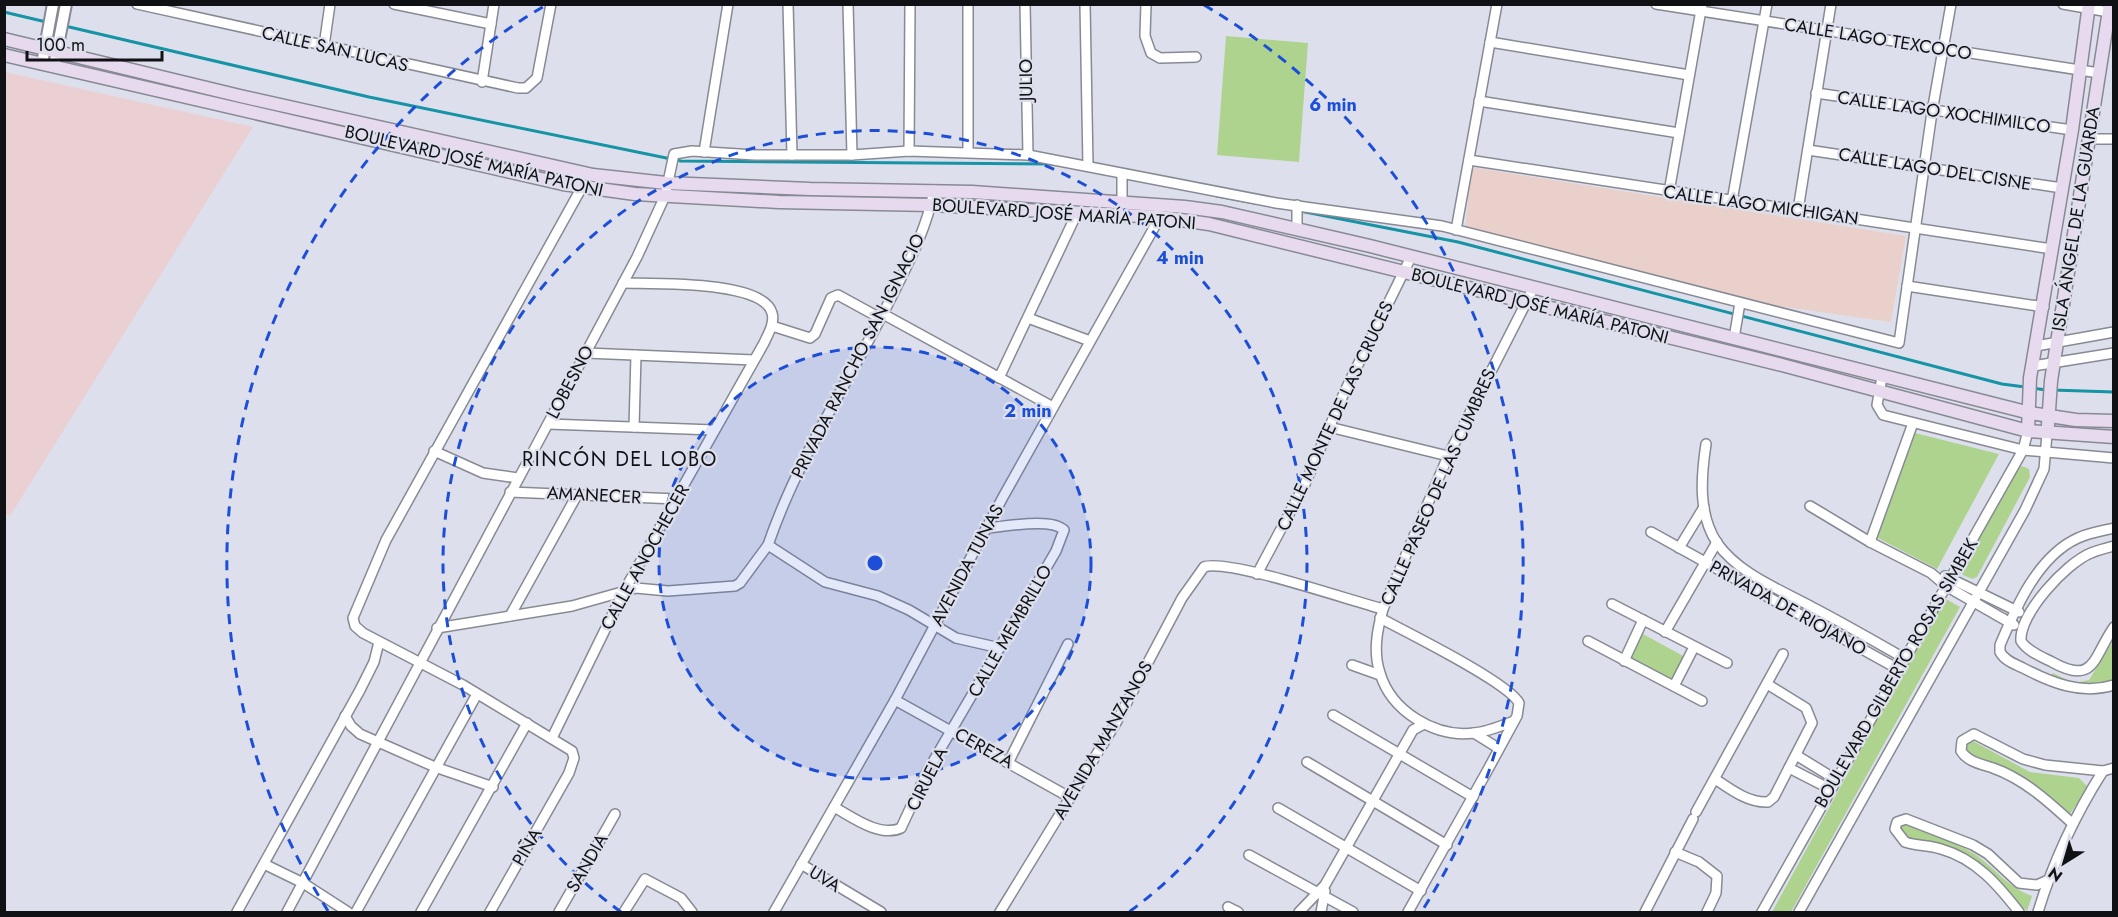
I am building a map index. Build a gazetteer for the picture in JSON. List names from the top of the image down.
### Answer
{
  "streets": {
    "main road": ["BOULEVARD JOSÉ MARÍA PATONI", "ISLA ÁNGEL DE LA GUARDA"],
    "street": [
      "CALLE LAGO TEXCOCO",
      "CALLE SAN LUCAS",
      "JULIO",
      "CALLE LAGO XOCHIMILCO",
      "CALLE LAGO DEL CISNE",
      "CALLE LAGO MICHIGAN",
      "PRIVADA RANCHO SAN IGNACIO",
      "LOBESNO",
      "CALLE MONTE DE LAS CRUCES",
      "CALLE PASEO DE LAS CUMBRES",
      "AMANECER",
      "CALLE ANOCHECER",
      "AVENIDA TUNAS",
      "PRIVADA DE RIOJANO",
      "CALLE MEMBRILLO",
      "BOULEVARD GILBERTO ROSAS SIMBEK",
      "AVENIDA MANZANOS",
      "CEREZA",
      "CIRUELA",
      "PIÑA",
      "SANDIA",
      "UVA"
    ]
  },
  "crossings": [
    ["CALLE LAGO TEXCOCO", "ISLA ÁNGEL DE LA GUARDA"],
    ["BOULEVARD JOSÉ MARÍA PATONI", "ISLA ÁNGEL DE LA GUARDA"],
    ["BOULEVARD JOSÉ MARÍA PATONI", "PRIVADA RANCHO SAN IGNACIO"],
    ["BOULEVARD JOSÉ MARÍA PATONI", "LOBESNO"],
    ["BOULEVARD JOSÉ MARÍA PATONI", "CALLE MONTE DE LAS CRUCES"],
    ["BOULEVARD JOSÉ MARÍA PATONI", "CALLE PASEO DE LAS CUMBRES"],
    ["BOULEVARD JOSÉ MARÍA PATONI", "AVENIDA TUNAS"],
    ["BOULEVARD JOSÉ MARÍA PATONI", "BOULEVARD GILBERTO ROSAS SIMBEK"],
    ["ISLA ÁNGEL DE LA GUARDA", "BOULEVARD GILBERTO ROSAS SIMBEK"],
    ["PRIVADA RANCHO SAN IGNACIO", "LOBESNO"],
    ["PRIVADA RANCHO SAN IGNACIO", "CALLE ANOCHECER"],
    ["LOBESNO", "AMANECER"],
    ["CALLE MONTE DE LAS CRUCES", "AVENIDA MANZANOS"],
    ["AMANECER", "CALLE ANOCHECER"],
    ["CALLE ANOCHECER", "PIÑA"],
    ["AVENIDA TUNAS", "CALLE MEMBRILLO"],
    ["AVENIDA TUNAS", "CEREZA"],
    ["AVENIDA TUNAS", "CIRUELA"],
    ["AVENIDA TUNAS", "UVA"],
    ["PRIVADA DE RIOJANO", "BOULEVARD GILBERTO ROSAS SIMBEK"],
    ["CALLE MEMBRILLO", "CEREZA"],
    ["CALLE MEMBRILLO", "CIRUELA"],
    ["AVENIDA MANZANOS", "CEREZA"],
    ["CEREZA", "CIRUELA"]
  ],
  "districts": ["RINCÓN DEL LOBO"],
  "scale_bar": "100 m",
  "north": "bottom left",
  "rings": ["6 min", "4 min", "2 min"]
}
